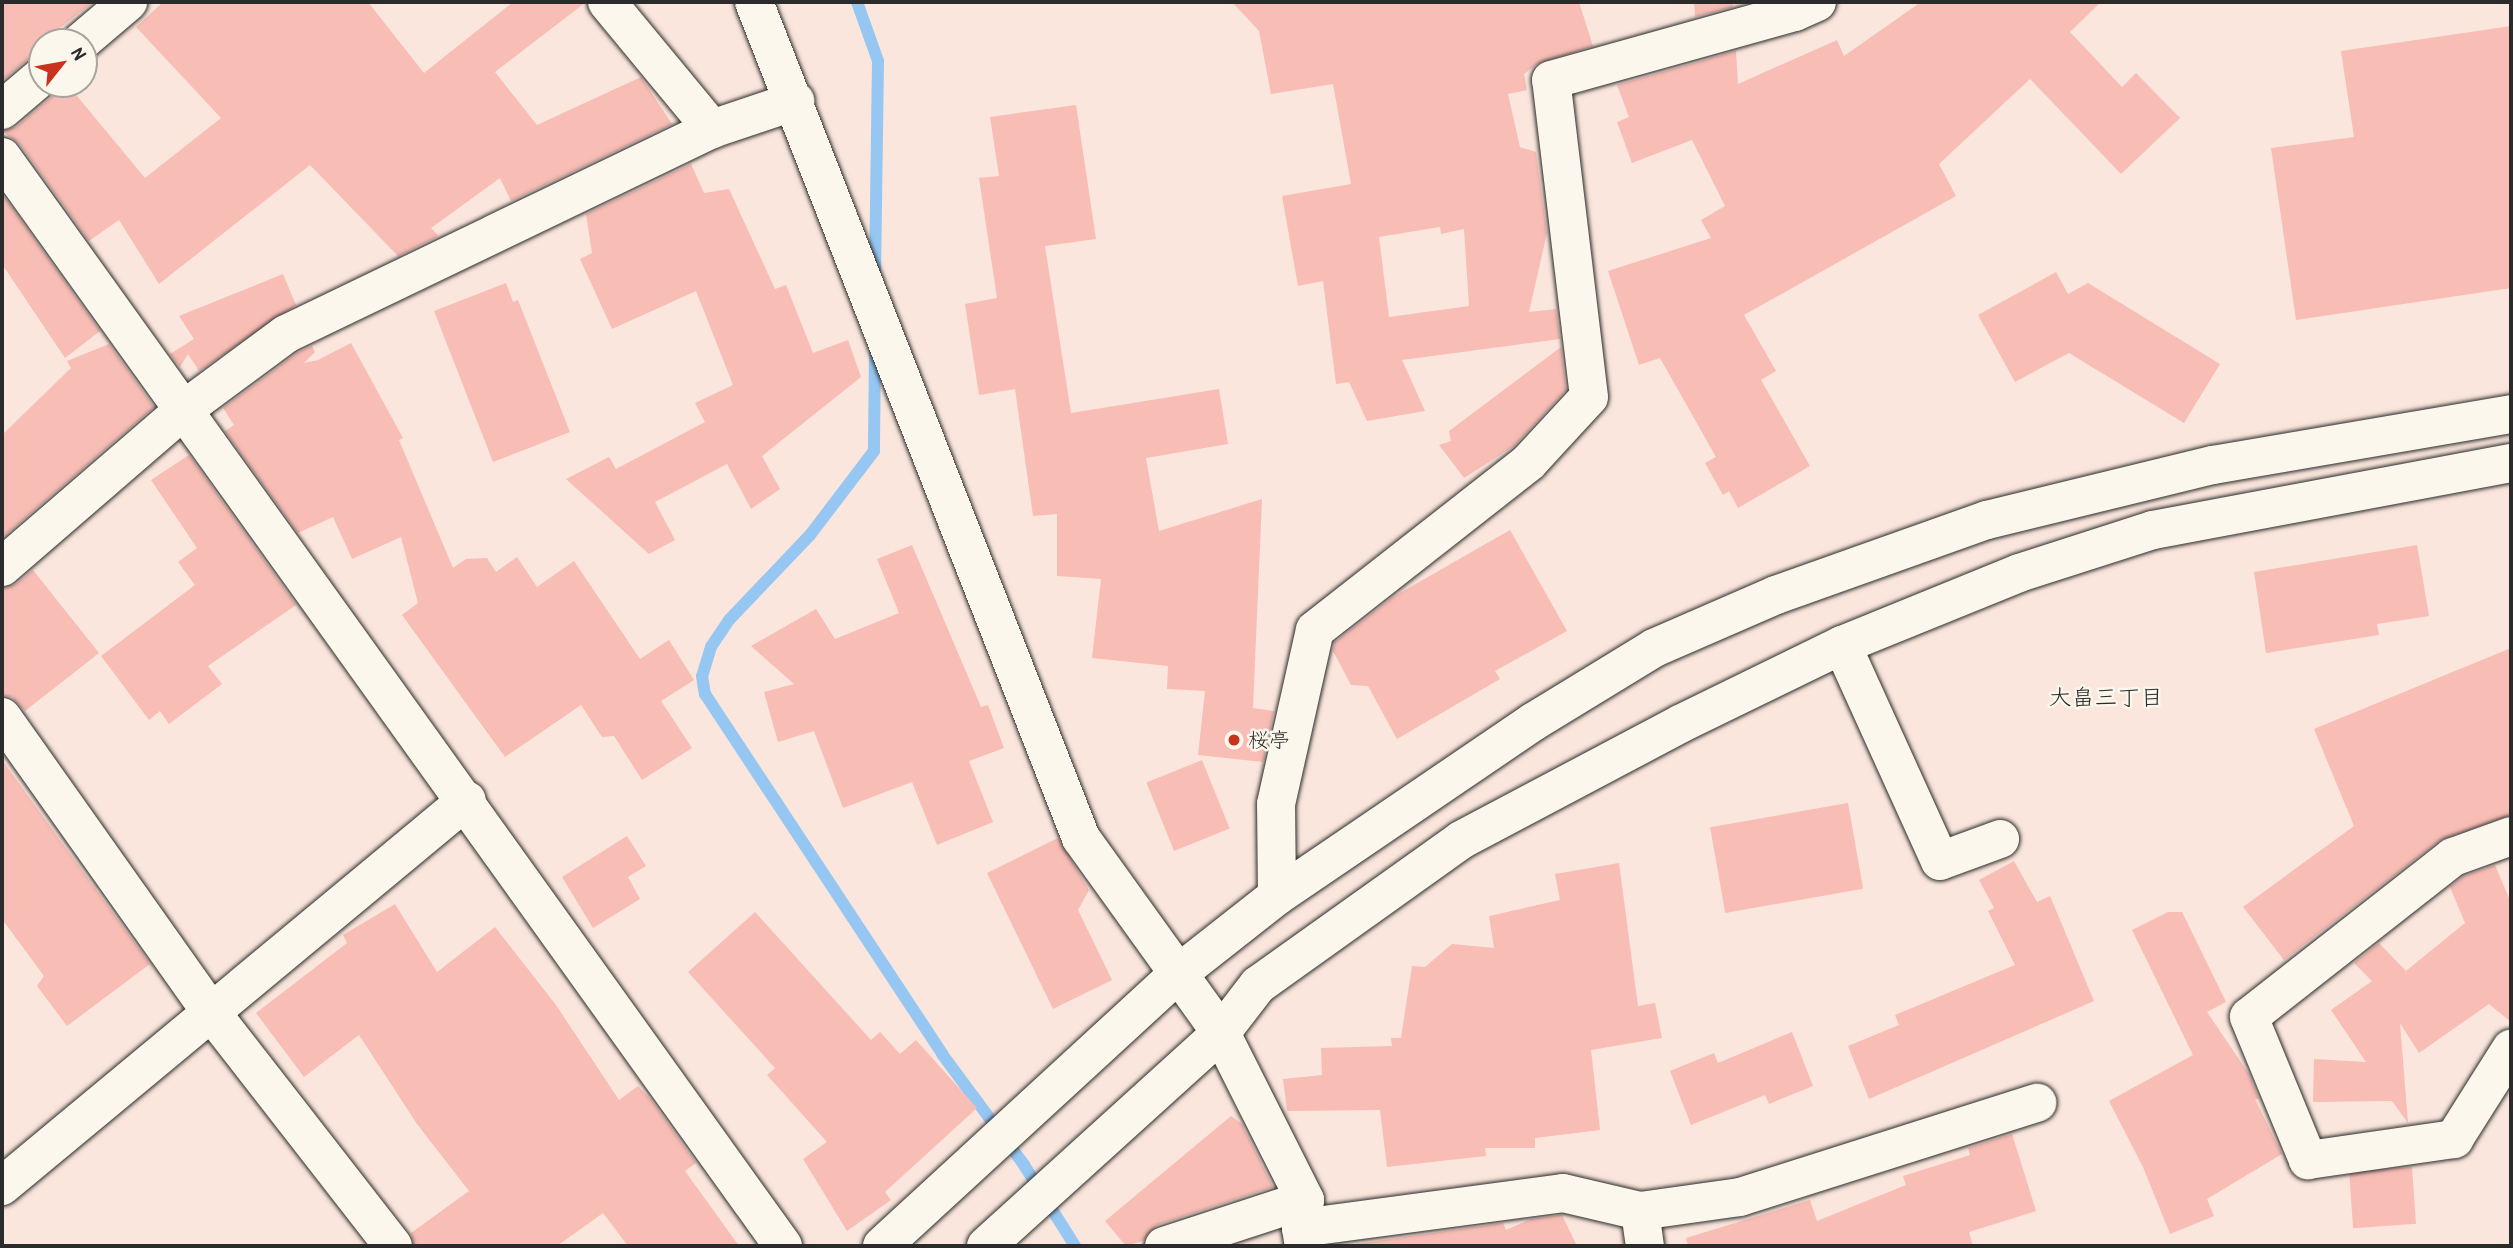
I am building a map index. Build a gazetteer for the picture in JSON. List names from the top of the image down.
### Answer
{
  "districts": ["大畠三丁目"],
  "places": ["桜亭"],
  "north": "top right"
}
